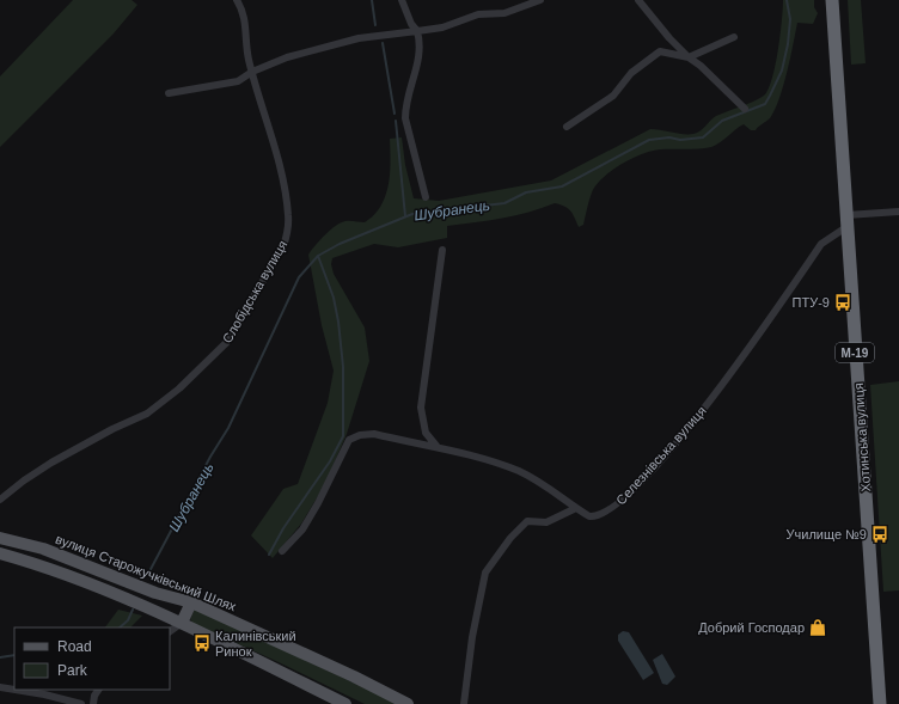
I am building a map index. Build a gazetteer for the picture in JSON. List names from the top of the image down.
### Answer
{
  "streets": {
    "highway": ["М-19", "Хотинська вулиця"],
    "main road": ["вулиця Старожучківський Шлях"],
    "street": ["Слобідська вулиця", "Селезнівська вулиця"]
  },
  "crossings": [
    ["Хотинська вулиця", "Селезнівська вулиця"]
  ],
  "water": ["Шубранець"],
  "places": {
    "bus stop": ["ПТУ-9", "Училище №9", "Калинівський Ринок"],
    "shop": ["Добрий Господар"]
  },
  "legend": ["Road", "Park"]
}
